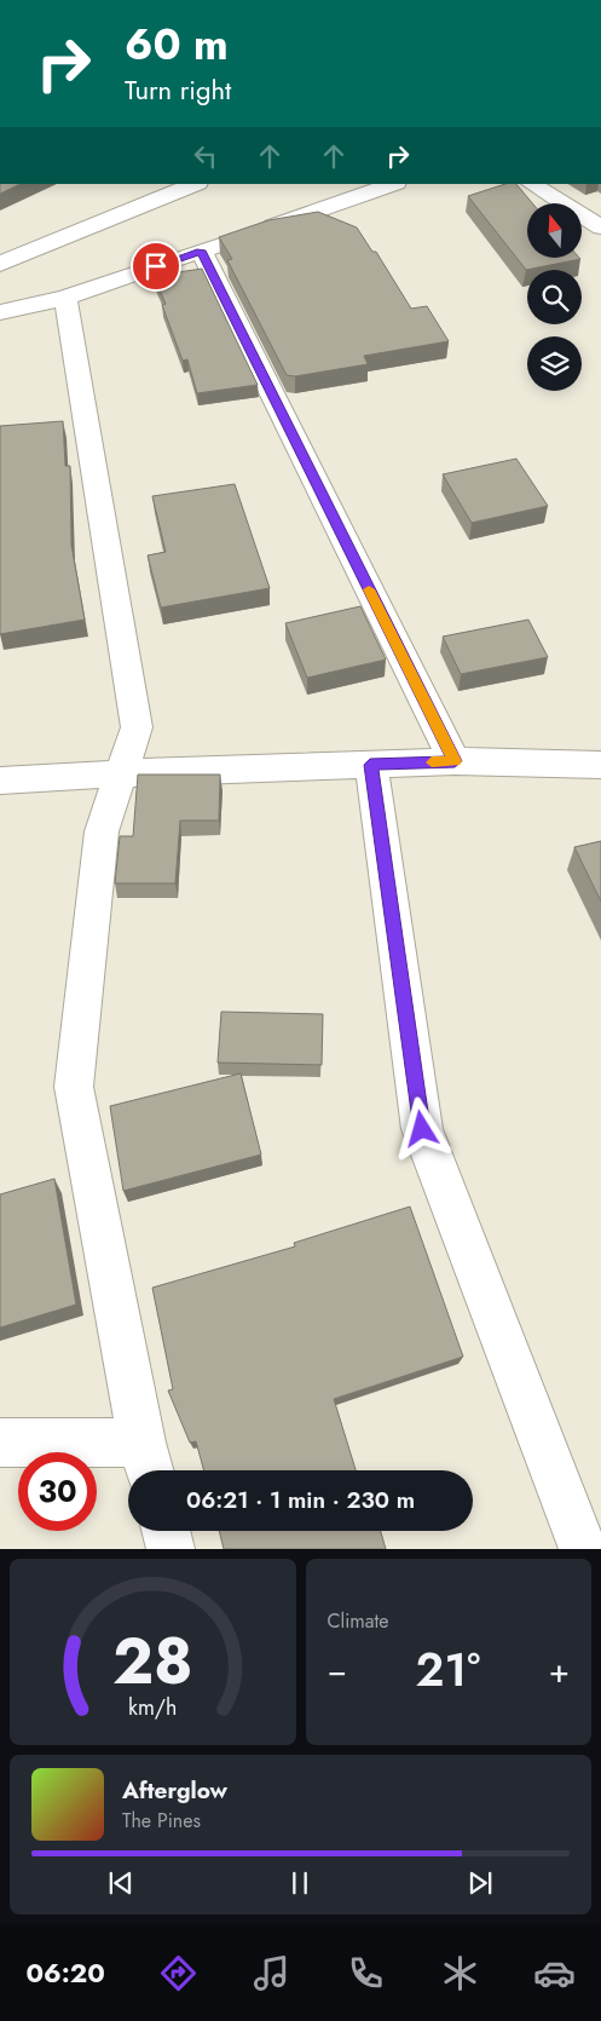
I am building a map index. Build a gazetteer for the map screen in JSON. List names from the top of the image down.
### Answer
{
  "north": "top",
  "page": {
    "turn": ["60 m", "Turn right"],
    "limit": "30",
    "trip": "06:21 · 1 min · 230 m",
    "tile": "Climate",
    "heat": ["−", "21°", "+"],
    "song": ["Afterglow", "The Pines"],
    "tabs": "06:20",
    "gauge": ["28", "km/h"]
  }
}
